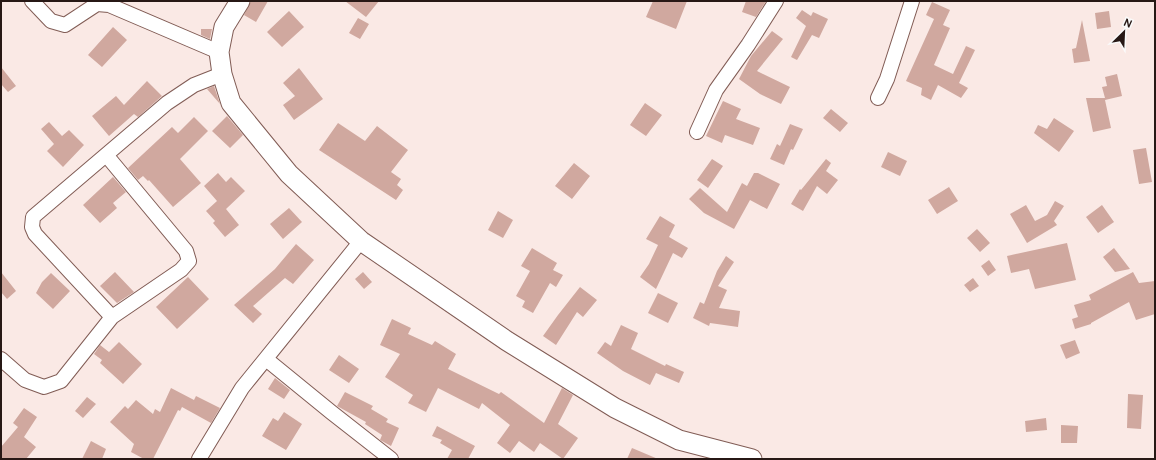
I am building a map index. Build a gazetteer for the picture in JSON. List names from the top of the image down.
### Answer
{
  "north": "top right"
}
